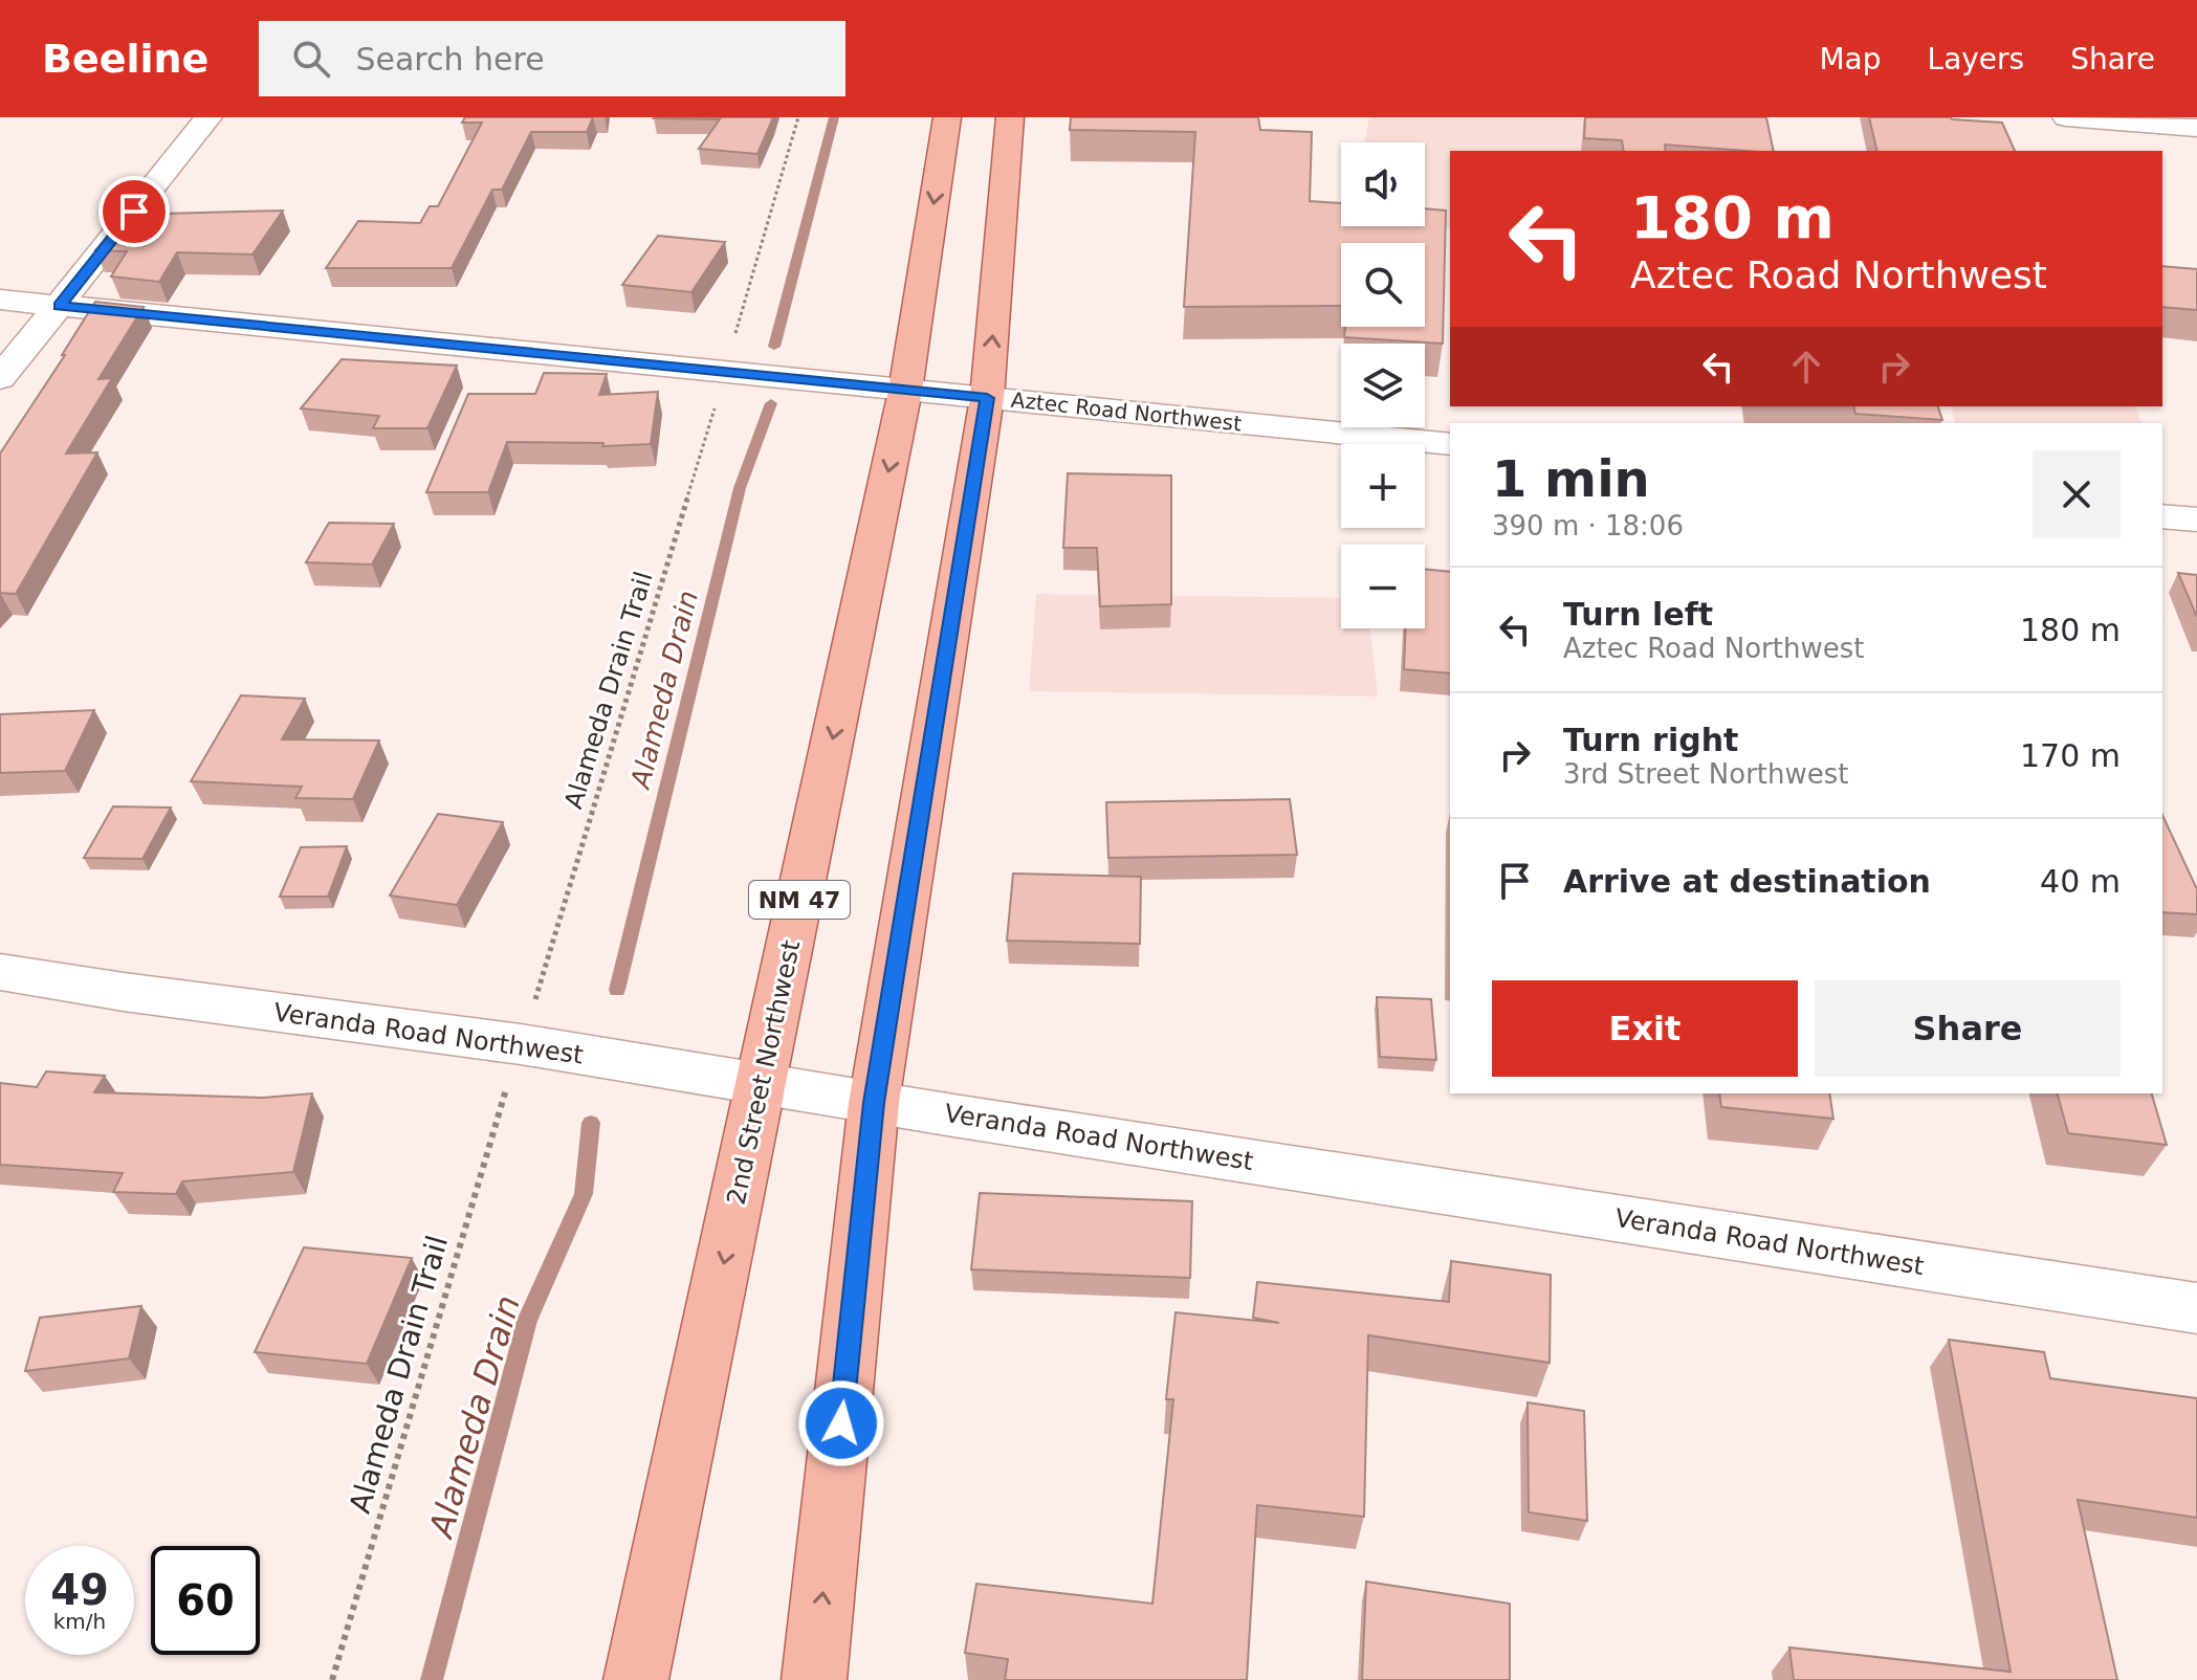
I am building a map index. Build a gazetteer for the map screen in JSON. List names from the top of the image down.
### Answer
{
  "streets": {
    "main road": ["NM 47", "2nd Street Northwest"],
    "street": ["Aztec Road Northwest", "Veranda Road Northwest"],
    "path": ["Alameda Drain Trail"]
  },
  "crossings": [
    ["Aztec Road Northwest", "2nd Street Northwest"],
    ["Veranda Road Northwest", "2nd Street Northwest"]
  ],
  "water": ["Alameda Drain"],
  "page": {
    "header": "Beeline",
    "search": "Search here",
    "nav": ["Map", "Layers", "Share"],
    "map_buttons": ["+", "−"],
    "turn": ["180 m", "Aztec Road Northwest"],
    "heading": ["1 min", "390 m · 18:06"],
    "list": [
      {
        "name": "Turn left",
        "note": "Aztec Road Northwest",
        "value": "180 m"
      },
      {
        "name": "Turn right",
        "note": "3rd Street Northwest",
        "value": "170 m"
      },
      {
        "name": "Arrive at destination",
        "value": "40 m"
      }
    ],
    "buttons": ["Exit", "Share"],
    "speed": "49 km/h",
    "limit": "60"
  }
}
